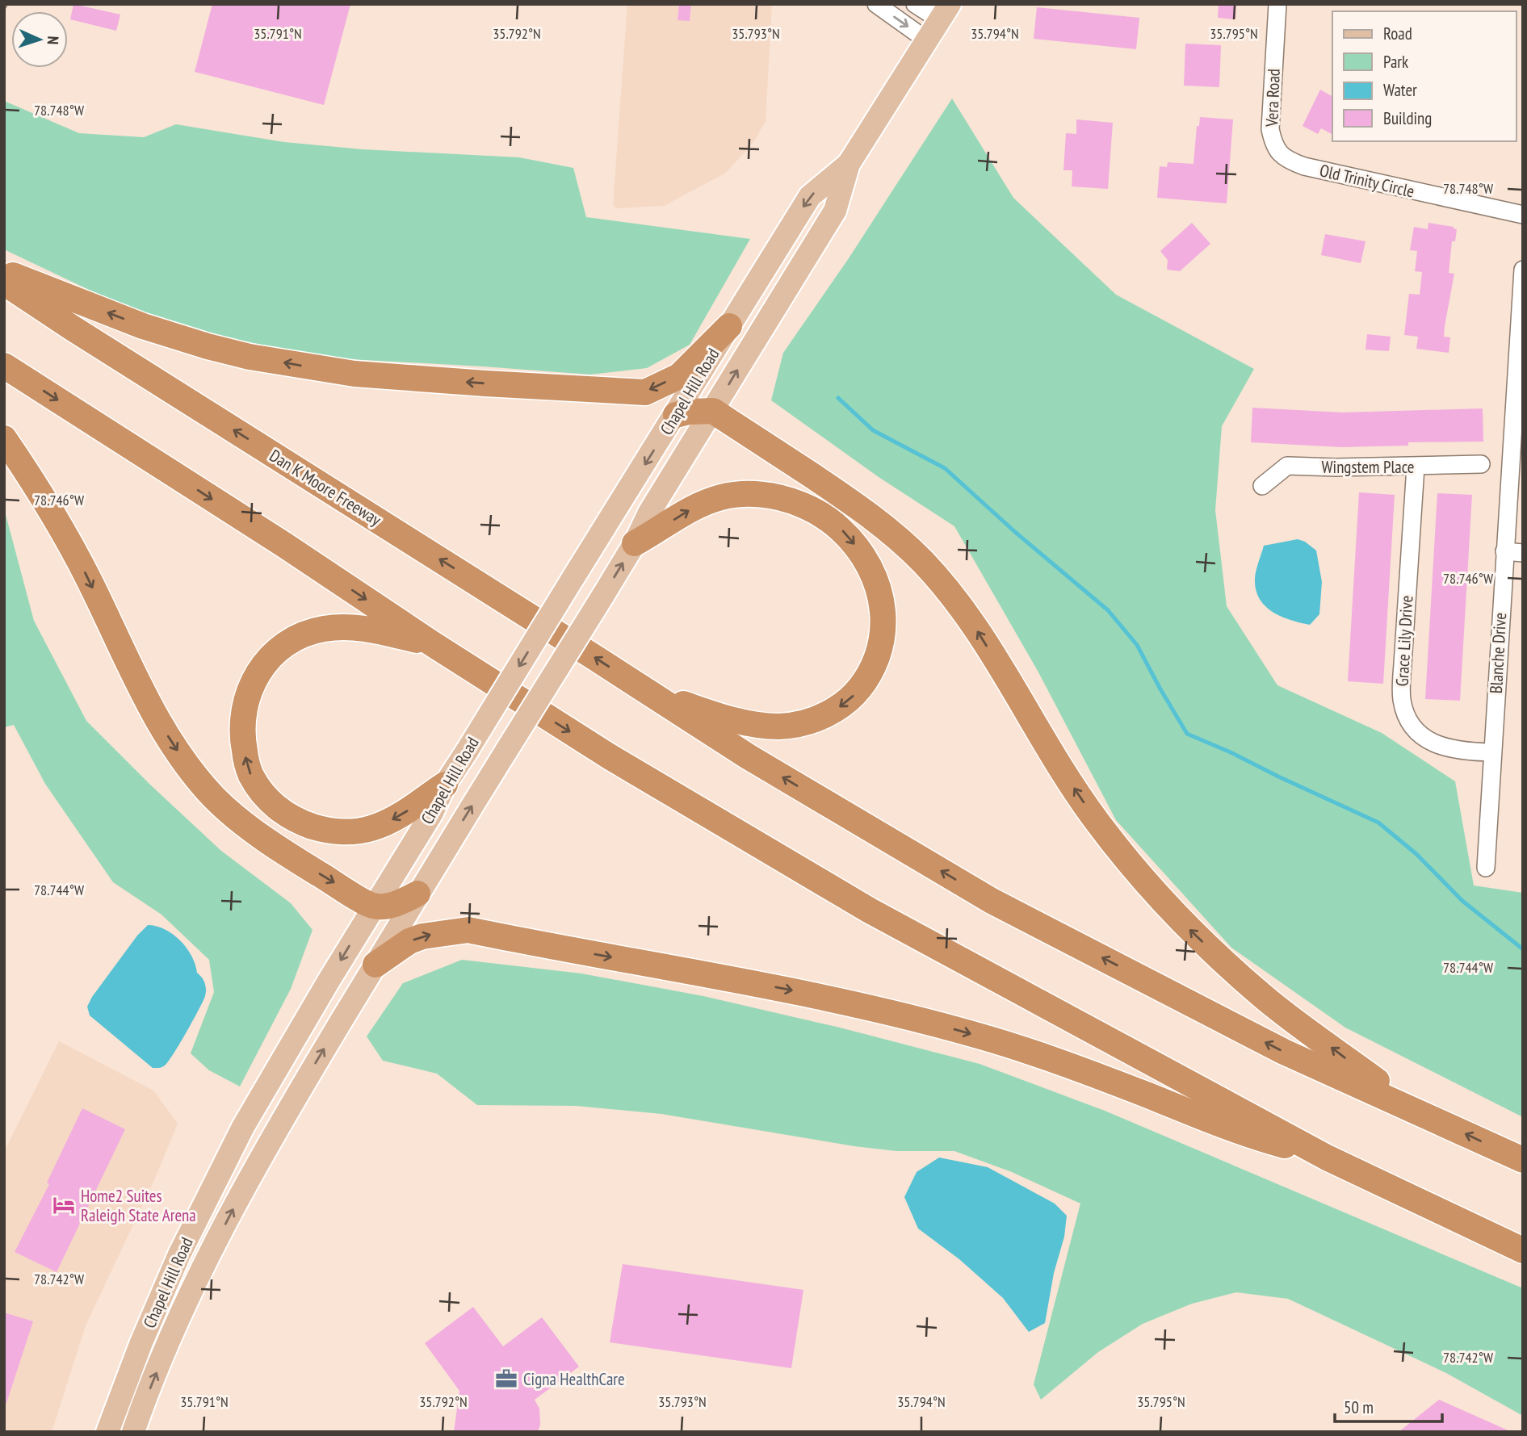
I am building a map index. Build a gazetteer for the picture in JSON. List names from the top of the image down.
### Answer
{
  "streets": {
    "highway": ["Dan K Moore Freeway"],
    "main road": ["Chapel Hill Road"],
    "street": [
      "Vera Road",
      "Old Trinity Circle",
      "Wingstem Place",
      "Grace Lily Drive",
      "Blanche Drive"
    ]
  },
  "crossings": [
    ["Vera Road", "Old Trinity Circle"],
    ["Wingstem Place", "Grace Lily Drive"],
    ["Grace Lily Drive", "Blanche Drive"]
  ],
  "places": {
    "hotel": ["Home2 Suites Raleigh State Arena"],
    "office": ["Cigna HealthCare"]
  },
  "legend": [
    "Road",
    "Park",
    "Water",
    "Building"
  ],
  "scale_bar": "50 m",
  "north": "right",
  "coordinates": [
    "35.791°N",
    "35.792°N",
    "35.793°N",
    "35.794°N",
    "35.795°N",
    "78.748°W",
    "78.746°W",
    "78.744°W",
    "78.742°W"
  ]
}
